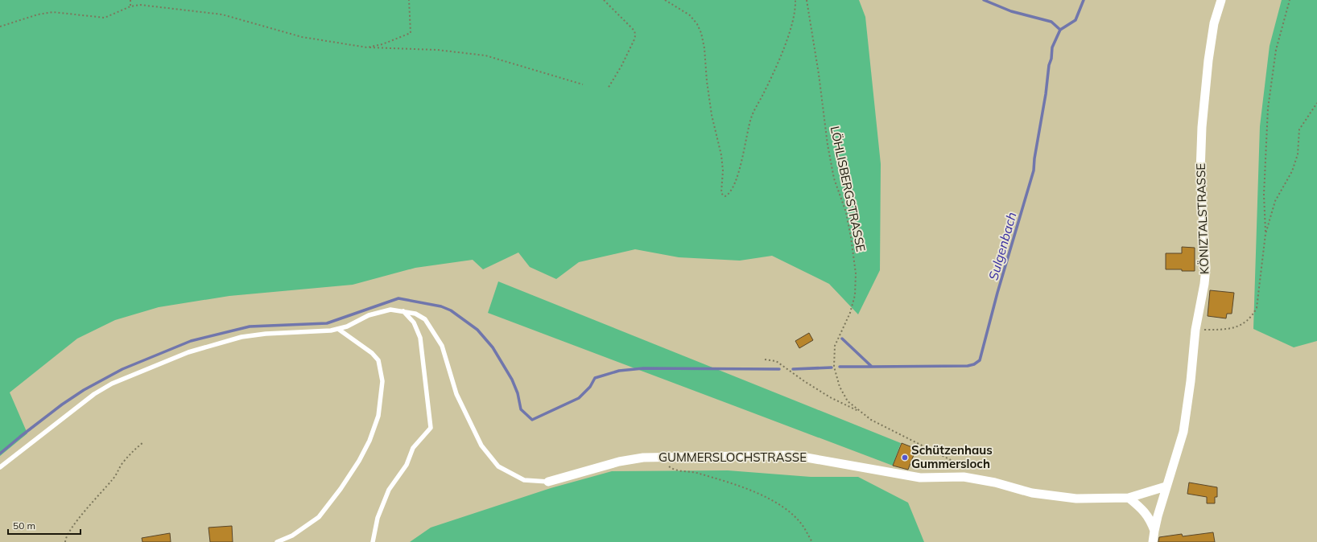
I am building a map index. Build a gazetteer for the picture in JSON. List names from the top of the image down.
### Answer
{
  "streets": {
    "street": ["KÖNIZTALSTRASSE", "GUMMERSLOCHSTRASSE"],
    "path": ["LÖHLISBERGSTRASSE"]
  },
  "crossings": [
    ["KÖNIZTALSTRASSE", "GUMMERSLOCHSTRASSE"]
  ],
  "water": ["Sulgenbach"],
  "places": ["Schützenhaus Gummersloch"],
  "scale_bar": "50 m"
}
